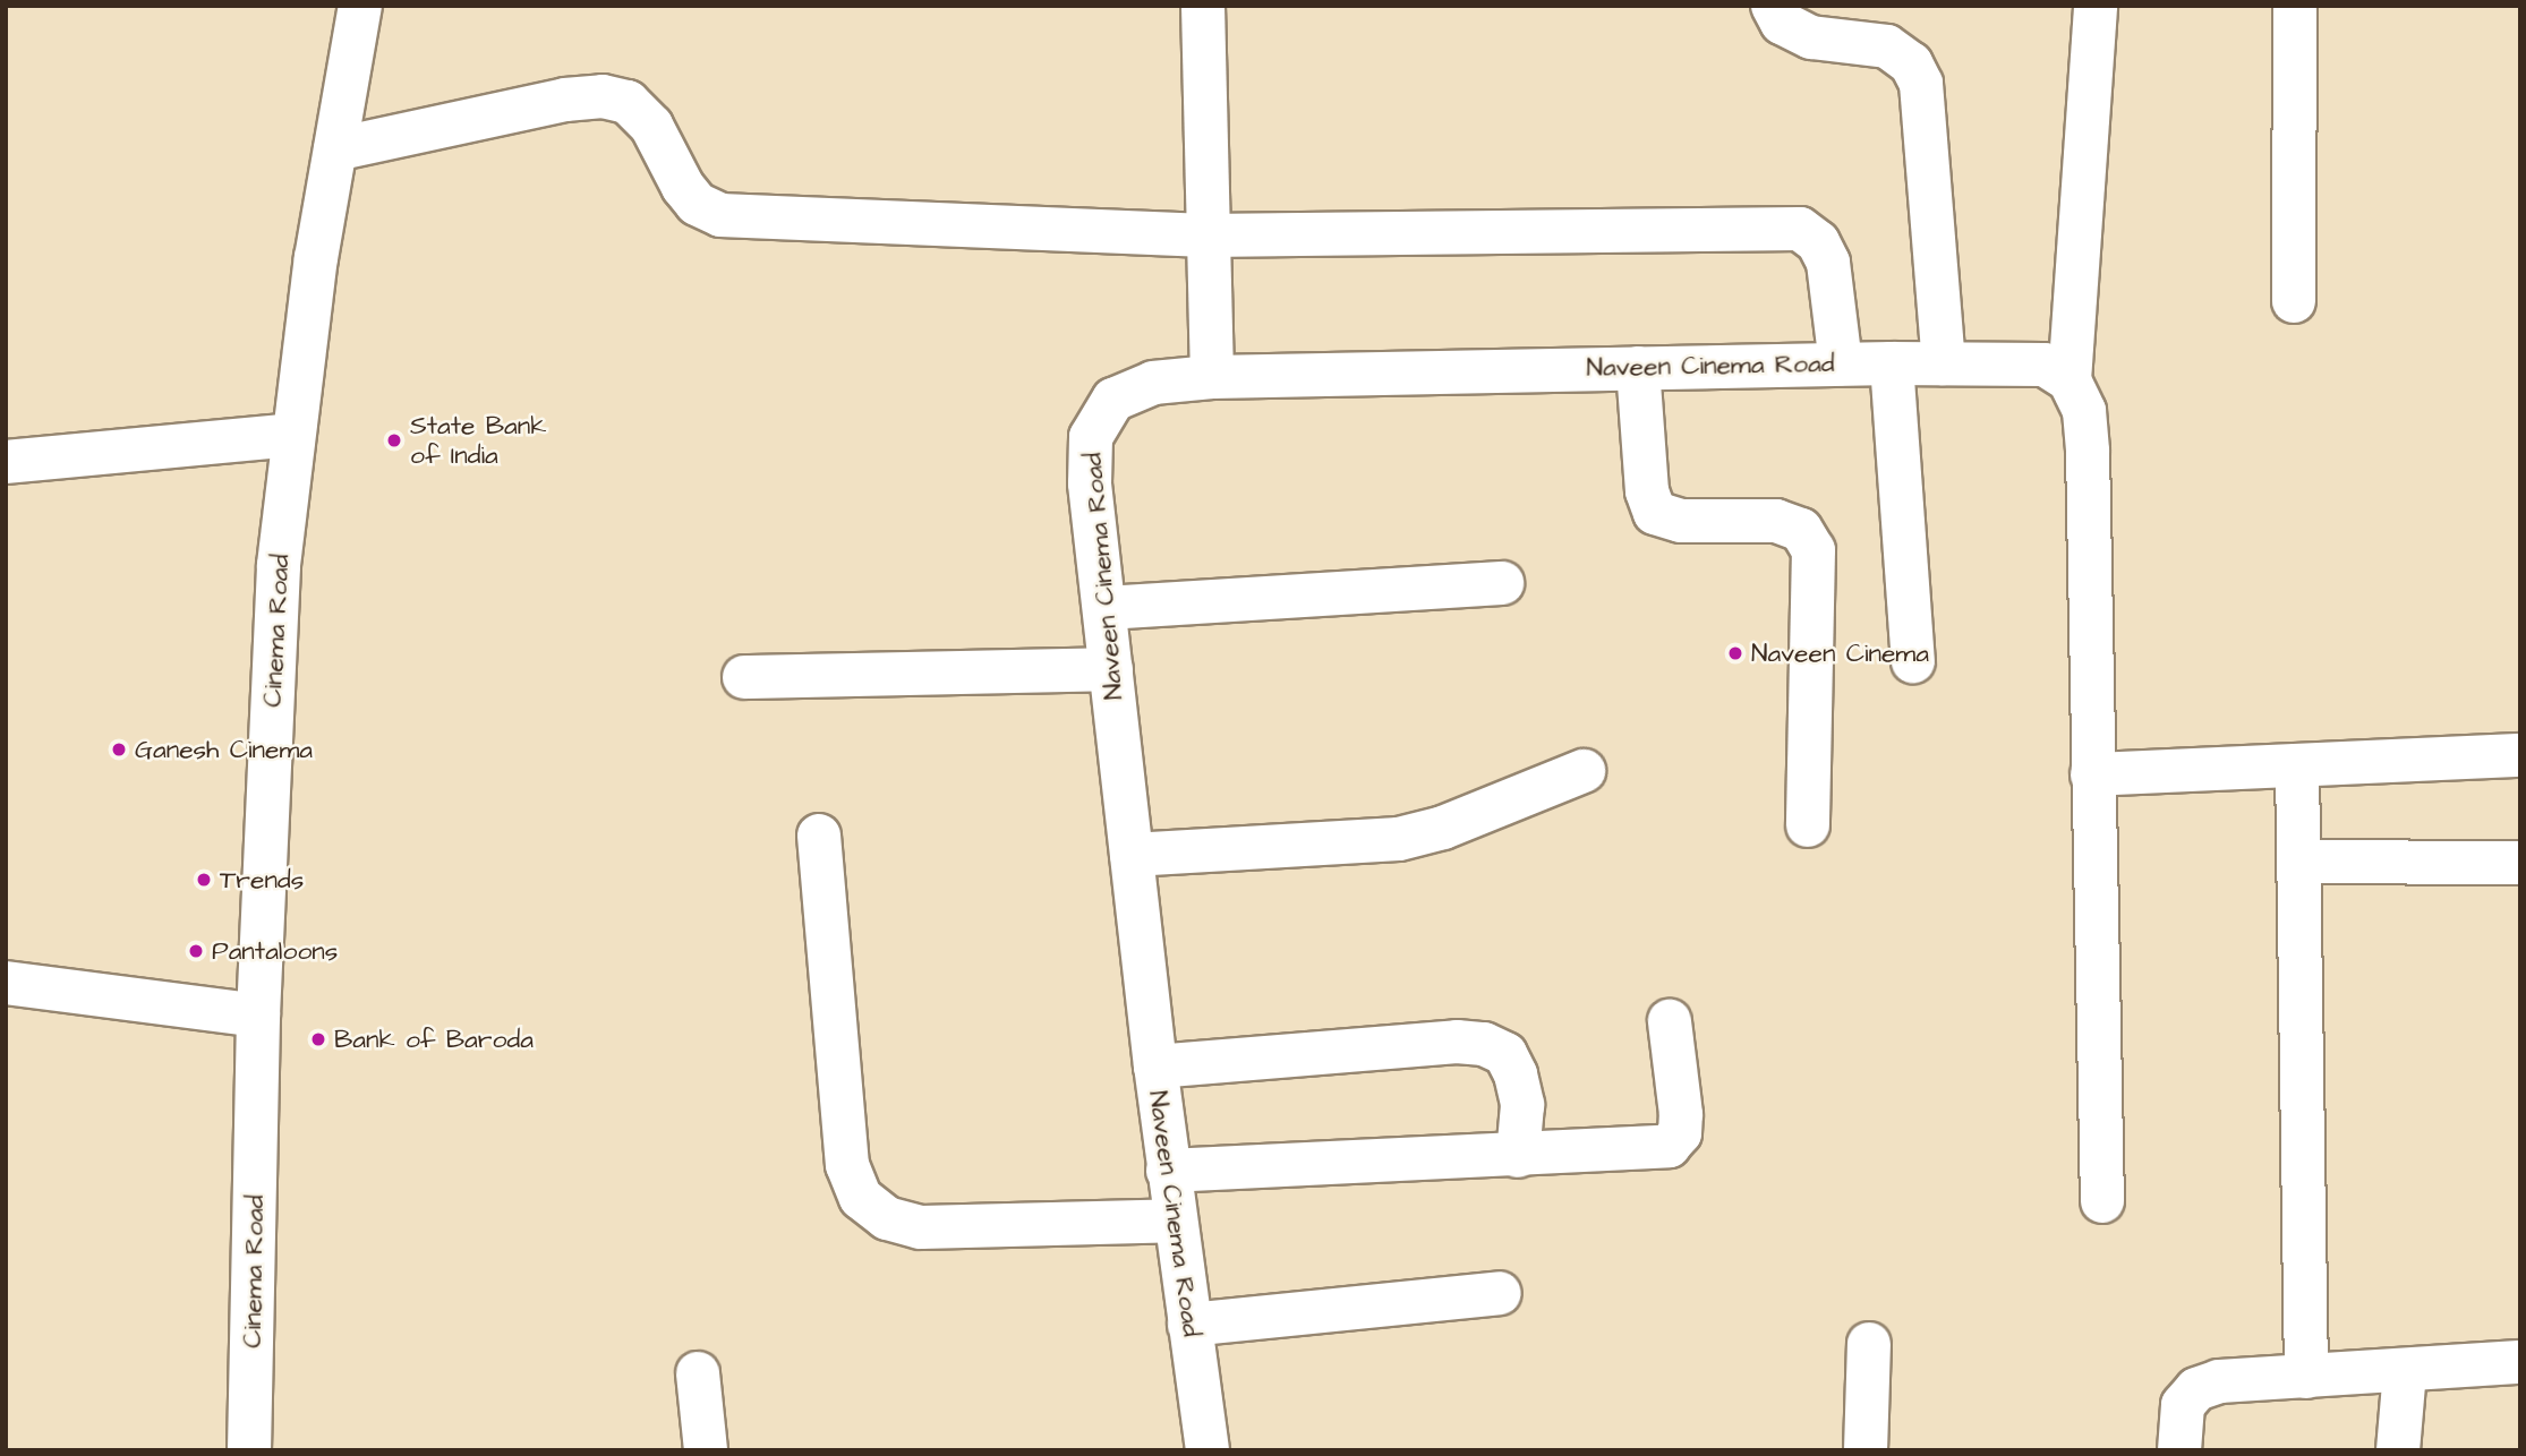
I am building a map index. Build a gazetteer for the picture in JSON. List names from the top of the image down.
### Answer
{
  "streets": {
    "street": ["Naveen Cinema Road", "Cinema Road"]
  },
  "places": [
    "State Bank of India",
    "Naveen Cinema",
    "Ganesh Cinema",
    "Trends",
    "Pantaloons",
    "Bank of Baroda"
  ]
}
